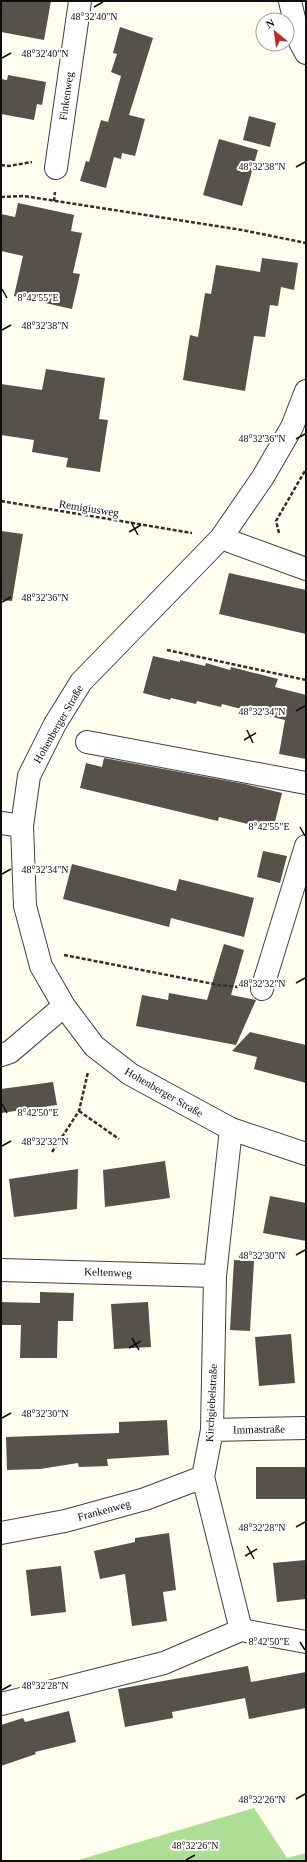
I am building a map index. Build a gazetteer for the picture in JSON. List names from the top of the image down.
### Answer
{
  "streets": {
    "street": [
      "Finkenweg",
      "Hohenberger Straße",
      "Keltenweg",
      "Kirchgiebelstraße",
      "Immastraße",
      "Frankenweg"
    ],
    "path": ["Remigiusweg"]
  },
  "crossings": [
    ["Remigiusweg", "Hohenberger Straße"],
    ["Hohenberger Straße", "Kirchgiebelstraße"],
    ["Keltenweg", "Kirchgiebelstraße"],
    ["Kirchgiebelstraße", "Immastraße"],
    ["Kirchgiebelstraße", "Frankenweg"]
  ],
  "north": "top left",
  "coordinates": [
    "48°32'40\"N",
    "48°32'38\"N",
    "8°42'55\"E",
    "48°32'36\"N",
    "48°32'34\"N",
    "48°32'32\"N",
    "8°42'50\"E",
    "48°32'30\"N",
    "48°32'28\"N",
    "48°32'26\"N"
  ]
}
